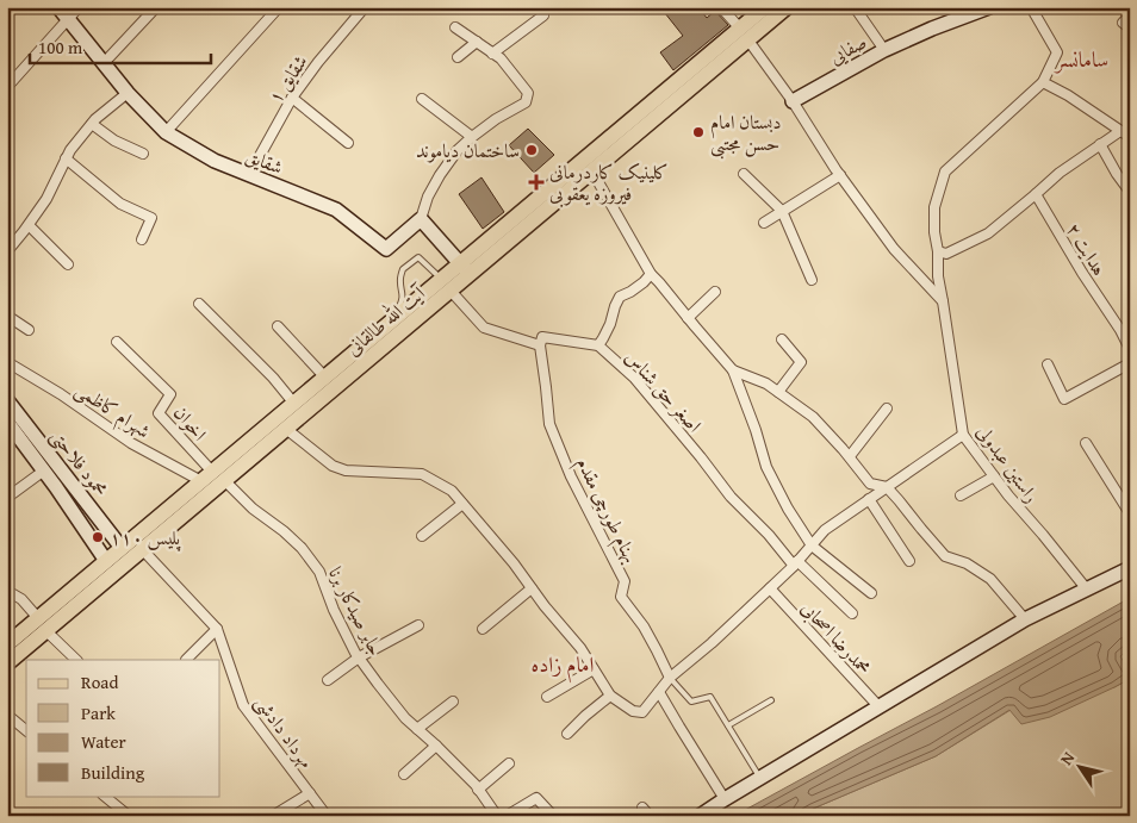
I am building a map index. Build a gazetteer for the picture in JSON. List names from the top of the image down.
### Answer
{
  "streets": {
    "main road": ["آیت الله طالقانی"],
    "street": [
      "صفایی",
      "شقایق ۱",
      "شقایق",
      "هدایت ۲",
      "اصغر حق شناس",
      "شهرام کاظمی",
      "اخوان",
      "محمود فلاحتی",
      "راستین عبدولی",
      "بهنام طورچی مقدم",
      "جابر صیدکار برنا",
      "محمدرضا اصحابی",
      "مهرداد دادشی"
    ]
  },
  "crossings": [
    ["شقایق ۱", "شقایق"],
    ["آیت الله طالقانی", "اصغر حق شناس"],
    ["آیت الله طالقانی", "شهرام کاظمی"],
    ["آیت الله طالقانی", "اخوان"],
    ["آیت الله طالقانی", "محمود فلاحتی"],
    ["آیت الله طالقانی", "جابر صیدکار برنا"],
    ["آیت الله طالقانی", "مهرداد دادشی"],
    ["اصغر حق شناس", "بهنام طورچی مقدم"],
    ["شهرام کاظمی", "اخوان"],
    ["شهرام کاظمی", "جابر صیدکار برنا"],
    ["اخوان", "جابر صیدکار برنا"]
  ],
  "districts": ["سامانسر", "امام زاده"],
  "places": {
    "other": ["دبستان امام حسن مجتبی", "ساختمان دیاموند", "پلیس ۱۱۰"],
    "health": ["کلینیک کاردرمانی فیروزه یعقوبی"]
  },
  "legend": [
    "Road",
    "Park",
    "Water",
    "Building"
  ],
  "scale_bar": "100 m",
  "north": "top left"
}
